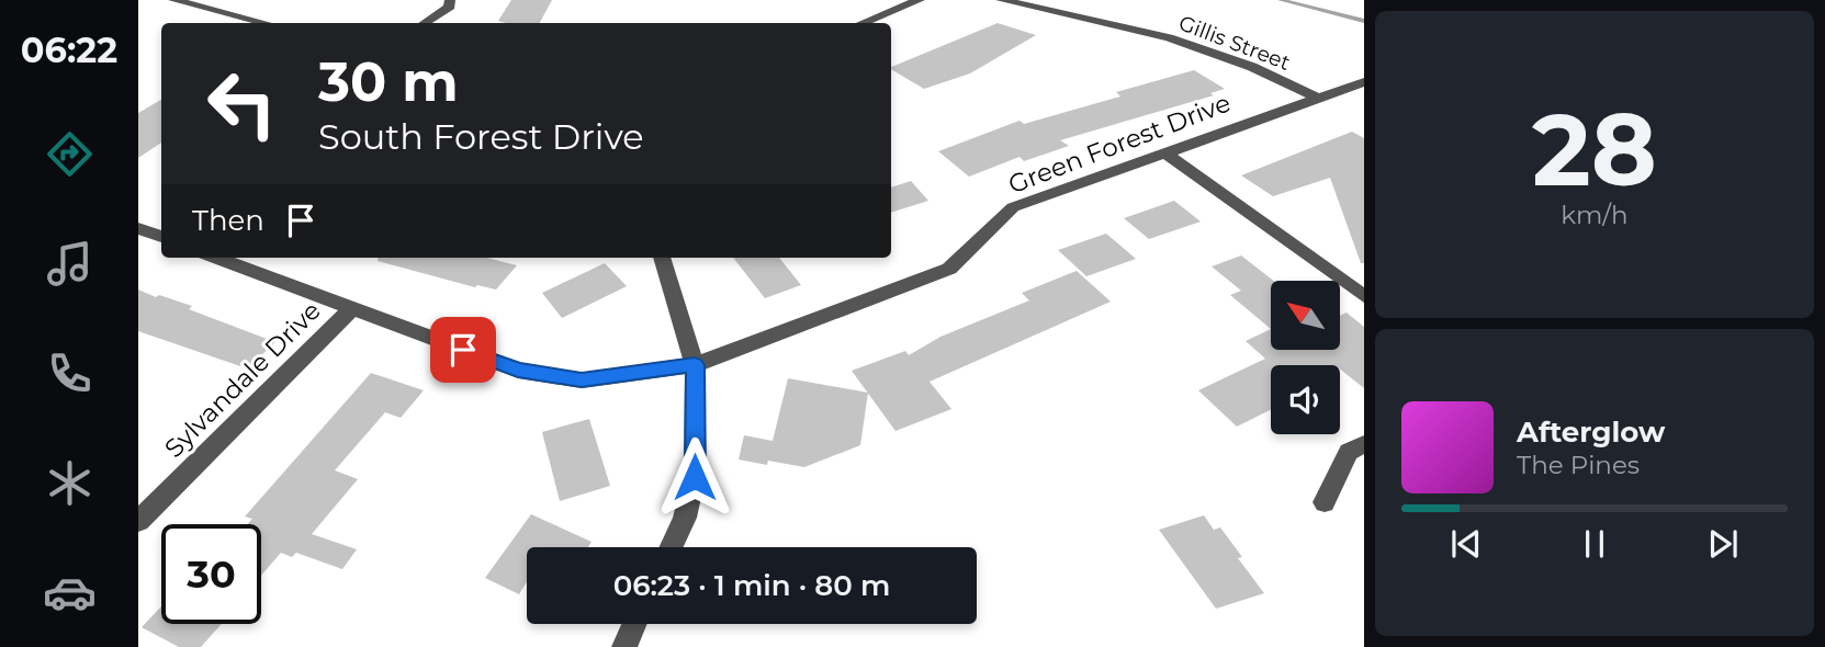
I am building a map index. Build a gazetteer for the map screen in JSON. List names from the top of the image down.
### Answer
{
  "streets": {
    "street": ["Gillis Street", "Green Forest Drive", "Sylvandale Drive"]
  },
  "crossings": [
    ["Gillis Street", "Green Forest Drive"],
    ["Green Forest Drive", "Sylvandale Drive"]
  ],
  "north": "top left",
  "page": {
    "tabs": "06:22",
    "tile": ["28", "km/h"],
    "turn": ["30 m", "South Forest Drive"],
    "then": "Then",
    "song": ["Afterglow", "The Pines"],
    "limit": "30",
    "trip": "06:23 · 1 min · 80 m"
  }
}
